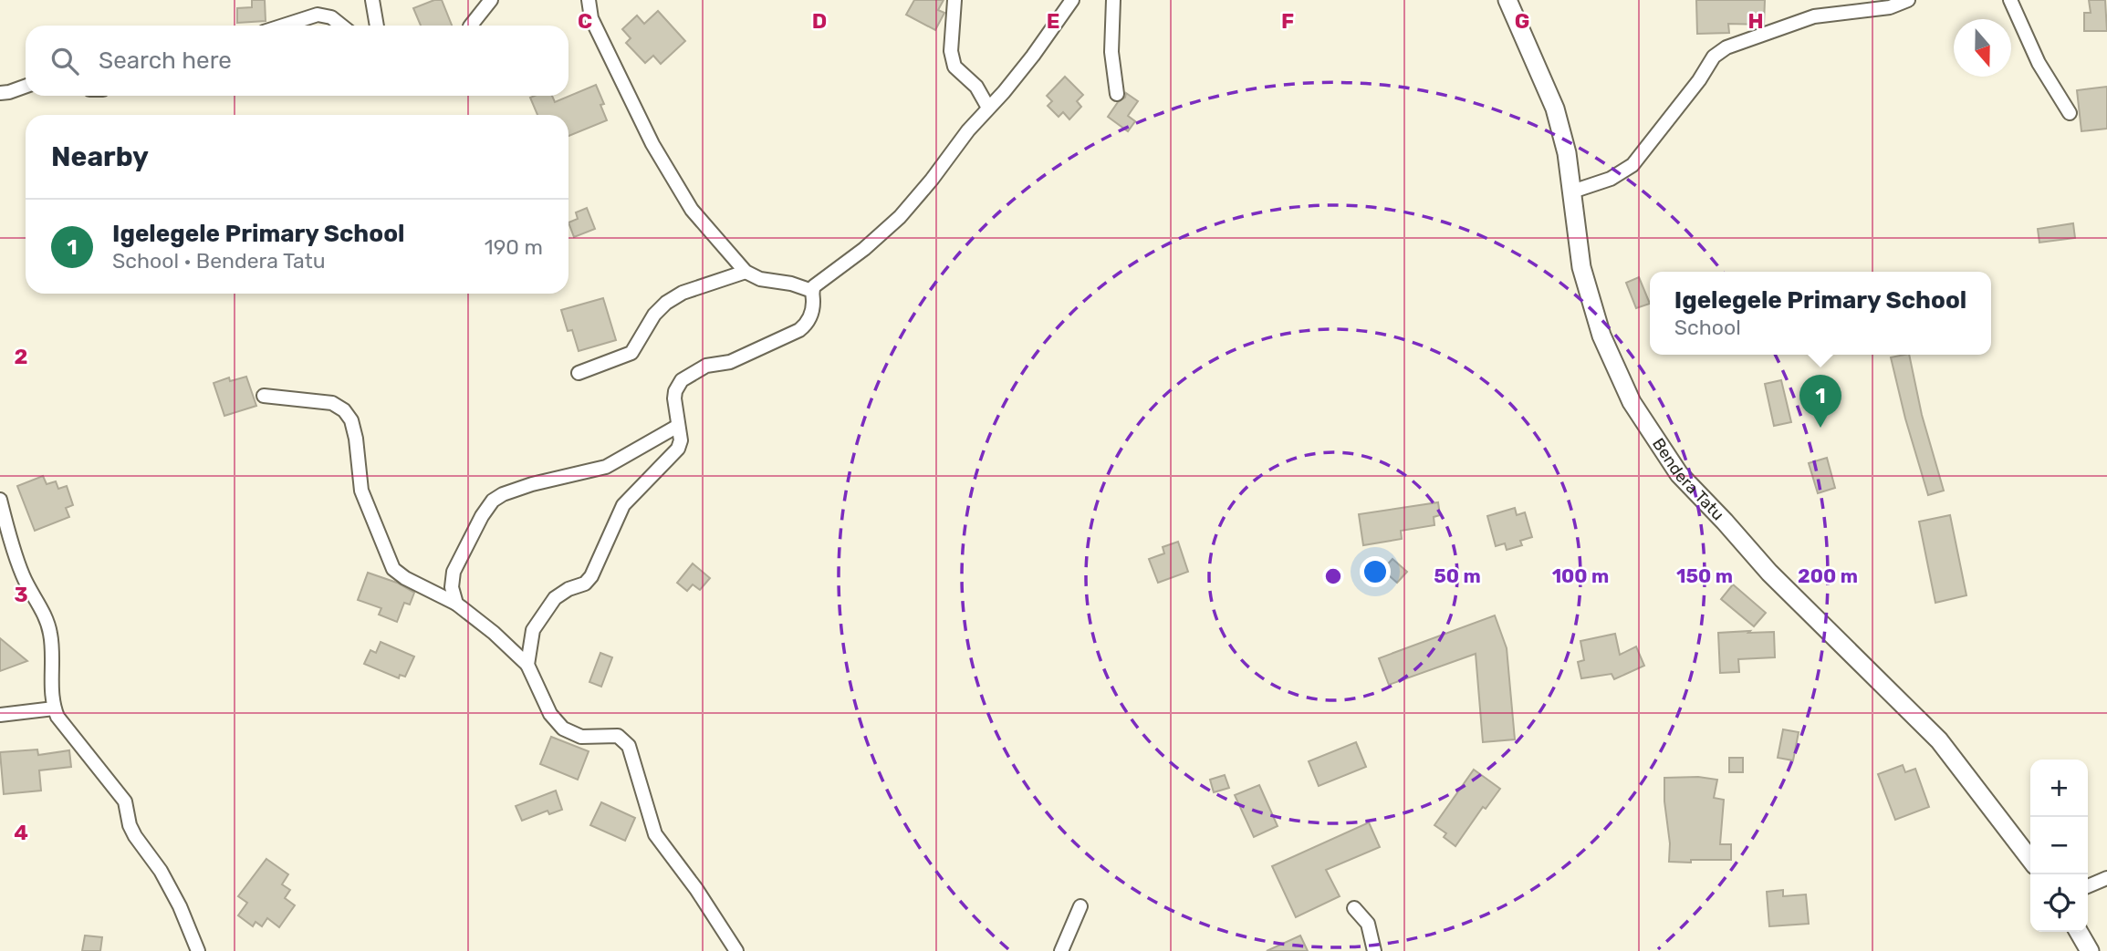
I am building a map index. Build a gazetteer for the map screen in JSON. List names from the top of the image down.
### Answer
{
  "streets": {
    "main road": ["Bendera Tatu"]
  },
  "north": "bottom",
  "page": {
    "search": "Search here",
    "heading": "Nearby",
    "list": [
      {
        "mark": "1",
        "name": "Igelegele Primary School",
        "note": "School · Bendera Tatu",
        "value": "190 m"
      }
    ],
    "popup": ["Igelegele Primary School", "School"],
    "pins": "1",
    "map_buttons": ["+", "−"]
  },
  "grid": {
    "columns": [
      "C",
      "D",
      "E",
      "F",
      "G",
      "H"
    ],
    "rows": ["2", "3", "4"]
  },
  "rings": [
    "50 m",
    "100 m",
    "150 m",
    "200 m"
  ]
}
